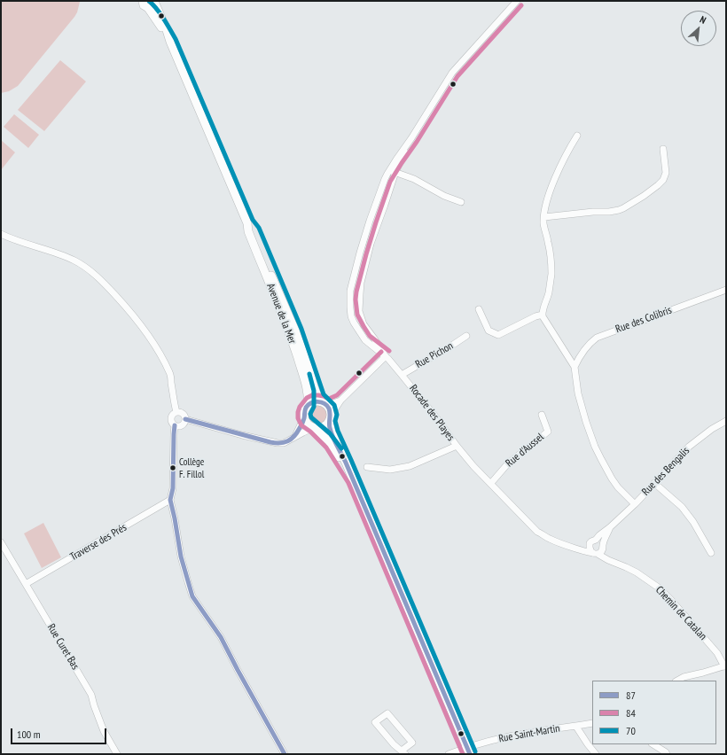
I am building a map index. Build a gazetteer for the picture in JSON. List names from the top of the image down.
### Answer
{
  "streets": {
    "main road": ["Avenue de la Mer"],
    "street": [
      "Rue des Colibris",
      "Rue Pichon",
      "Rocade des Playes",
      "Rue d'Aussel",
      "Rue des Bengalis",
      "Traverse des Prés",
      "Chemin de Catalan",
      "Rue Curet Bas",
      "Rue Saint-Martin"
    ]
  },
  "crossings": [
    ["Rue Pichon", "Rocade des Playes"],
    ["Rue des Bengalis", "Chemin de Catalan"],
    ["Traverse des Prés", "Rue Curet Bas"]
  ],
  "places": ["Collège F. Fillol"],
  "lines": ["transit line 70", "transit line 84", "transit line 87"],
  "legend": ["87", "84", "70"],
  "scale_bar": "100 m",
  "north": "top right"
}
